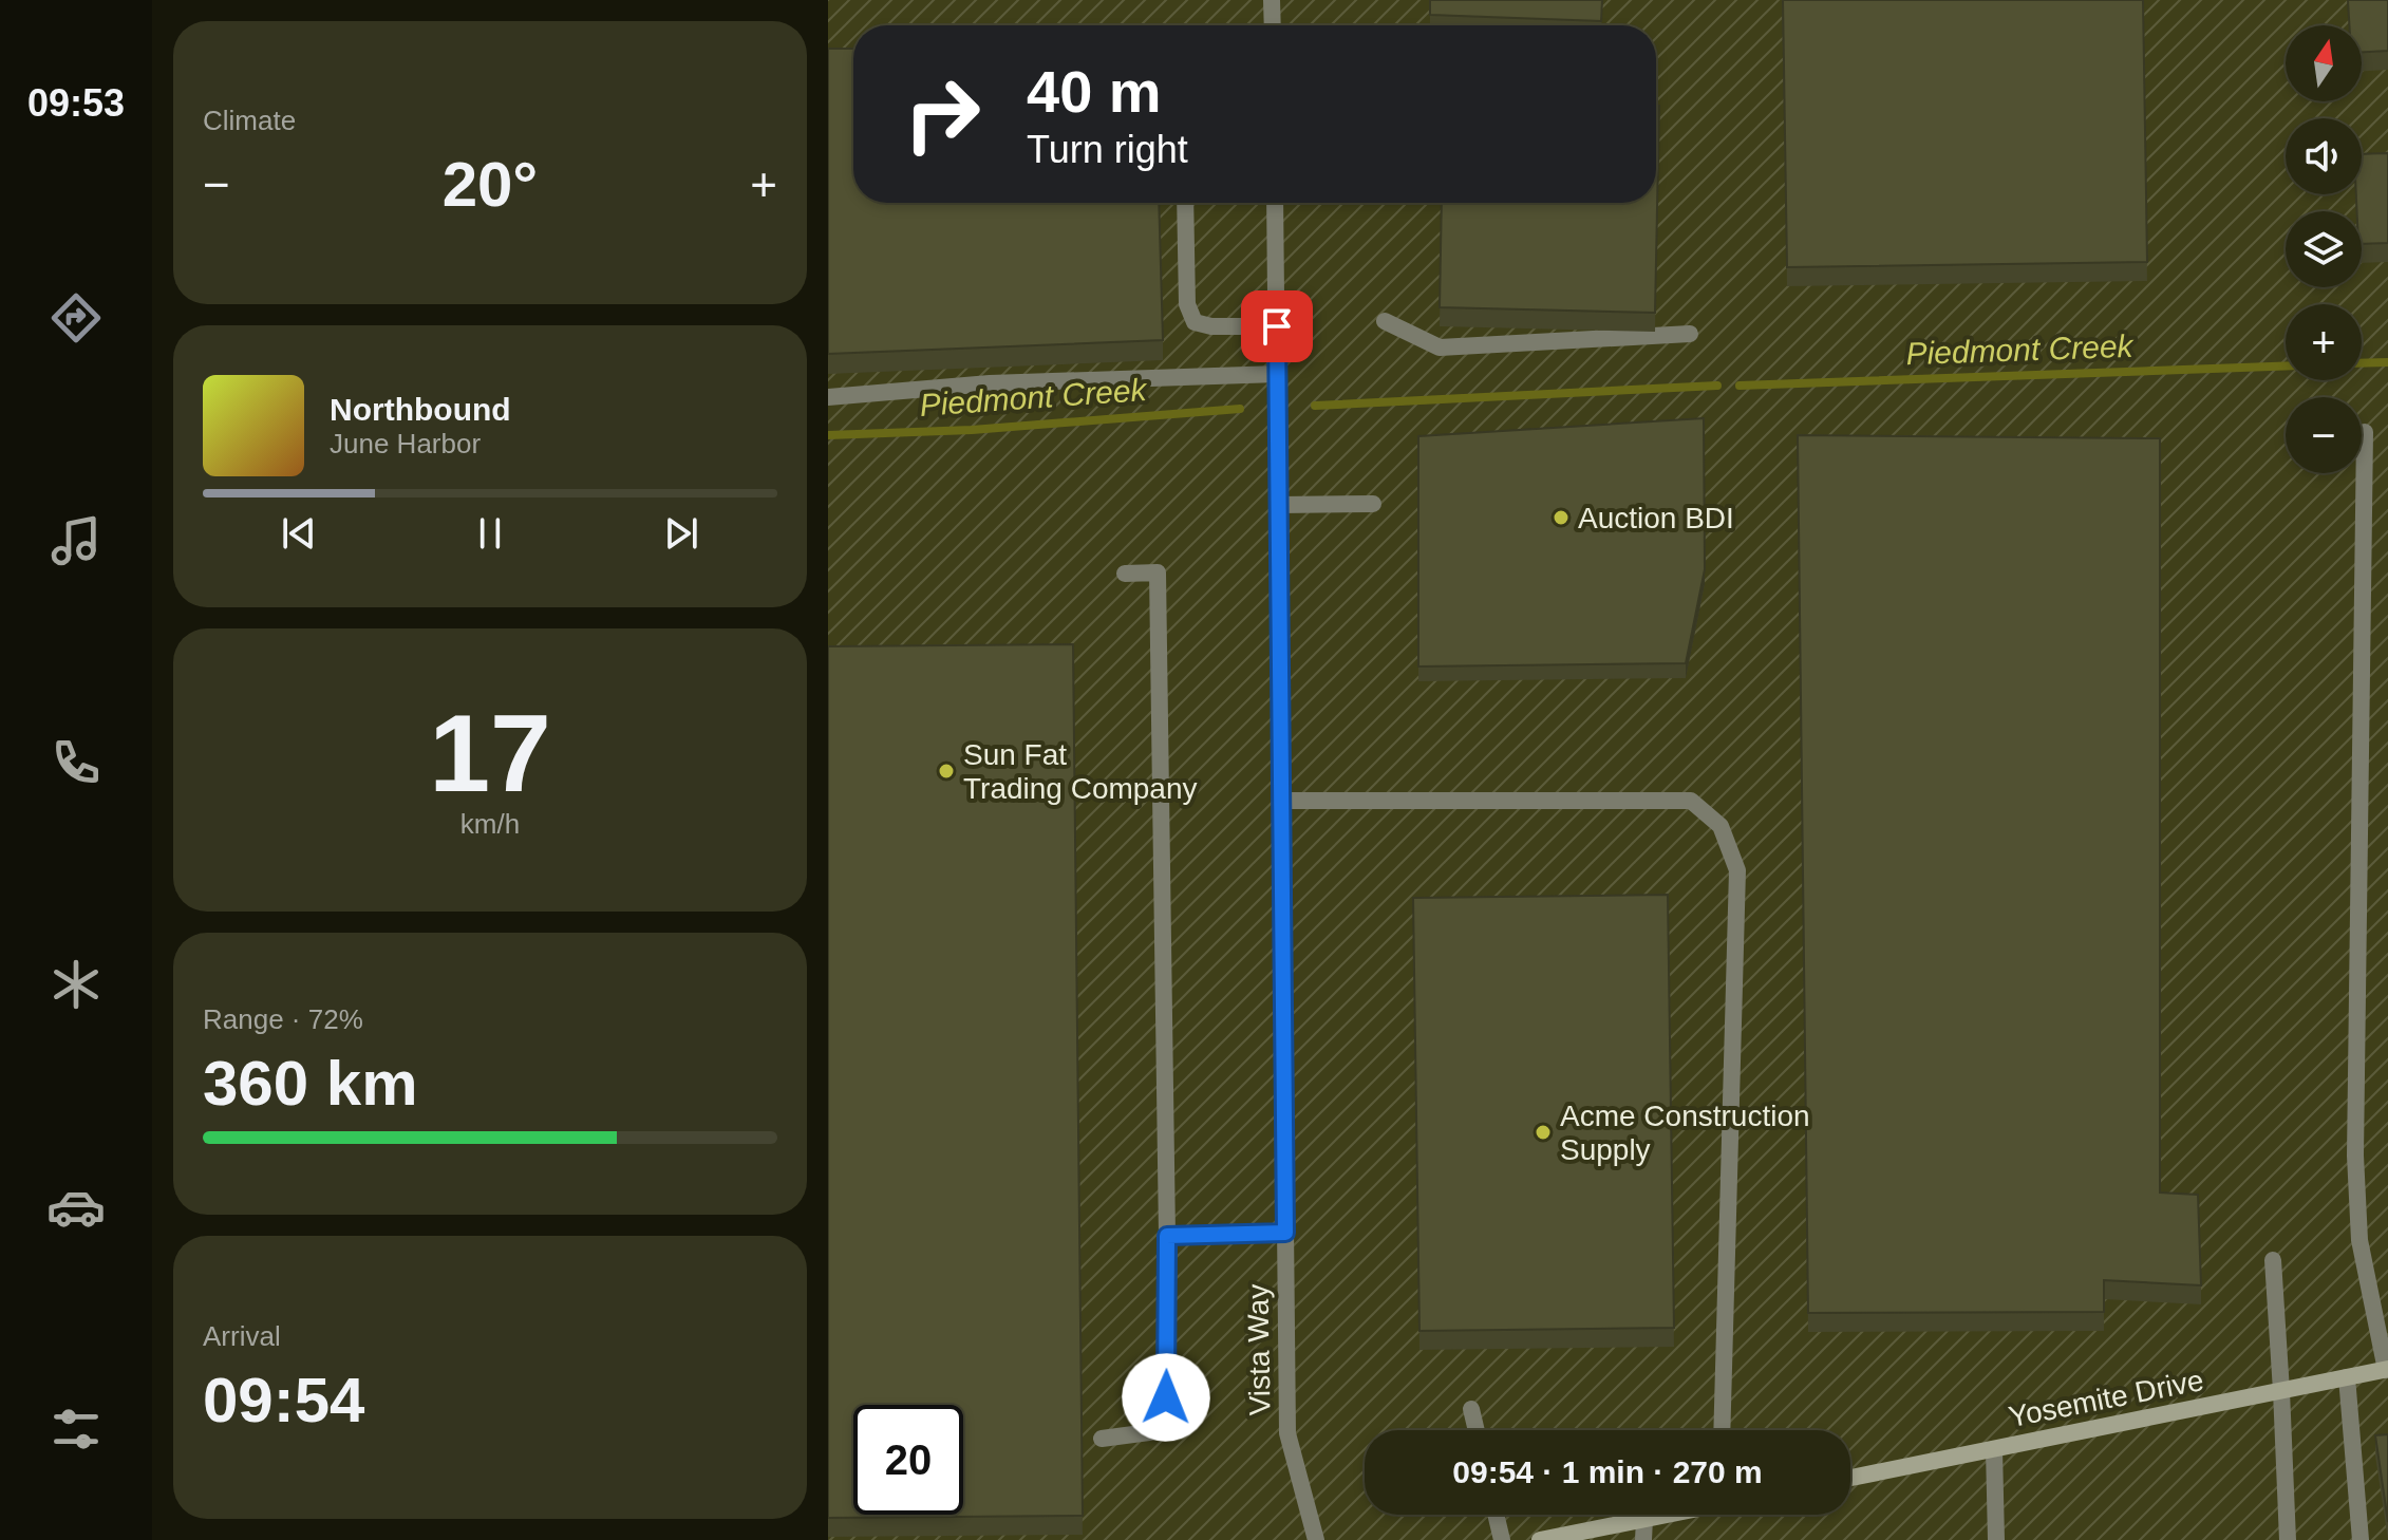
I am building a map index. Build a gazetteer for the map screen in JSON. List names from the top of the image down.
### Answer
{
  "streets": {
    "main road": ["Yosemite Drive"],
    "street": ["Vista Way"]
  },
  "water": ["Piedmont Creek"],
  "places": ["Auction BDI", "Sun Fat Trading Company", "Acme Construction Supply"],
  "north": "top",
  "page": {
    "tabs": "09:53",
    "tile": [
      "Climate",
      ["17", "km/h"],
      ["Range · 72%", "360 km"],
      ["Arrival", "09:54"]
    ],
    "map_buttons": ["+", "−"],
    "turn": ["40 m", "Turn right"],
    "heat": ["−", "20°", "+"],
    "song": ["Northbound", "June Harbor"],
    "limit": "20",
    "trip": "09:54 · 1 min · 270 m"
  }
}
